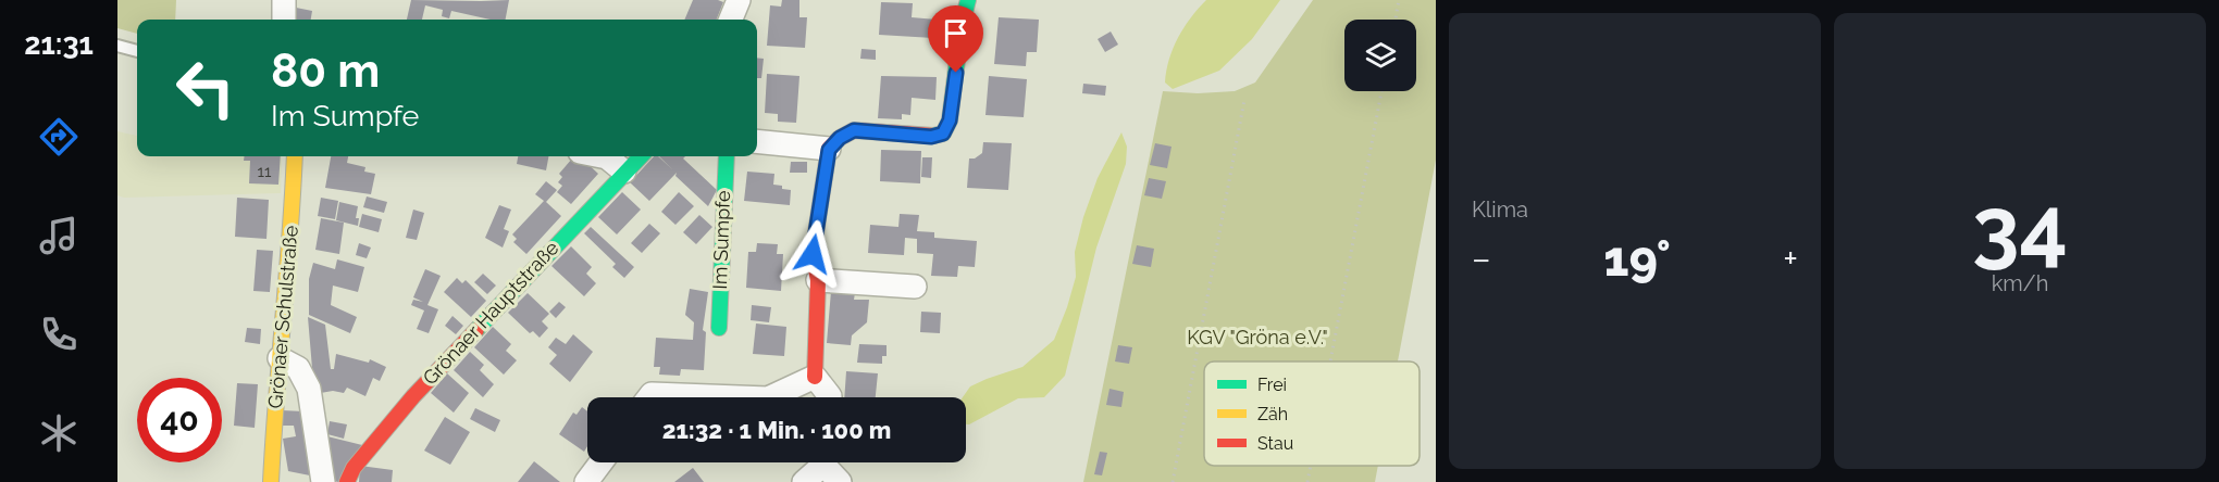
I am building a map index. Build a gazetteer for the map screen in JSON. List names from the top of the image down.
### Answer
{
  "streets": {
    "street": ["Im Sumpfe", "Grönaer Hauptstraße", "Grönaer Schulstraße"]
  },
  "parks": ["KGV \"Gröna e.V.\""],
  "house_numbers": ["11"],
  "legend": ["Frei", "Zäh", "Stau"],
  "page": {
    "tabs": "21:31",
    "tile": [
      "Klima",
      ["34", "km/h"]
    ],
    "turn": ["80 m", "Im Sumpfe"],
    "heat": ["−", "19°", "+"],
    "limit": "40",
    "trip": "21:32 · 1 Min. · 100 m"
  }
}
